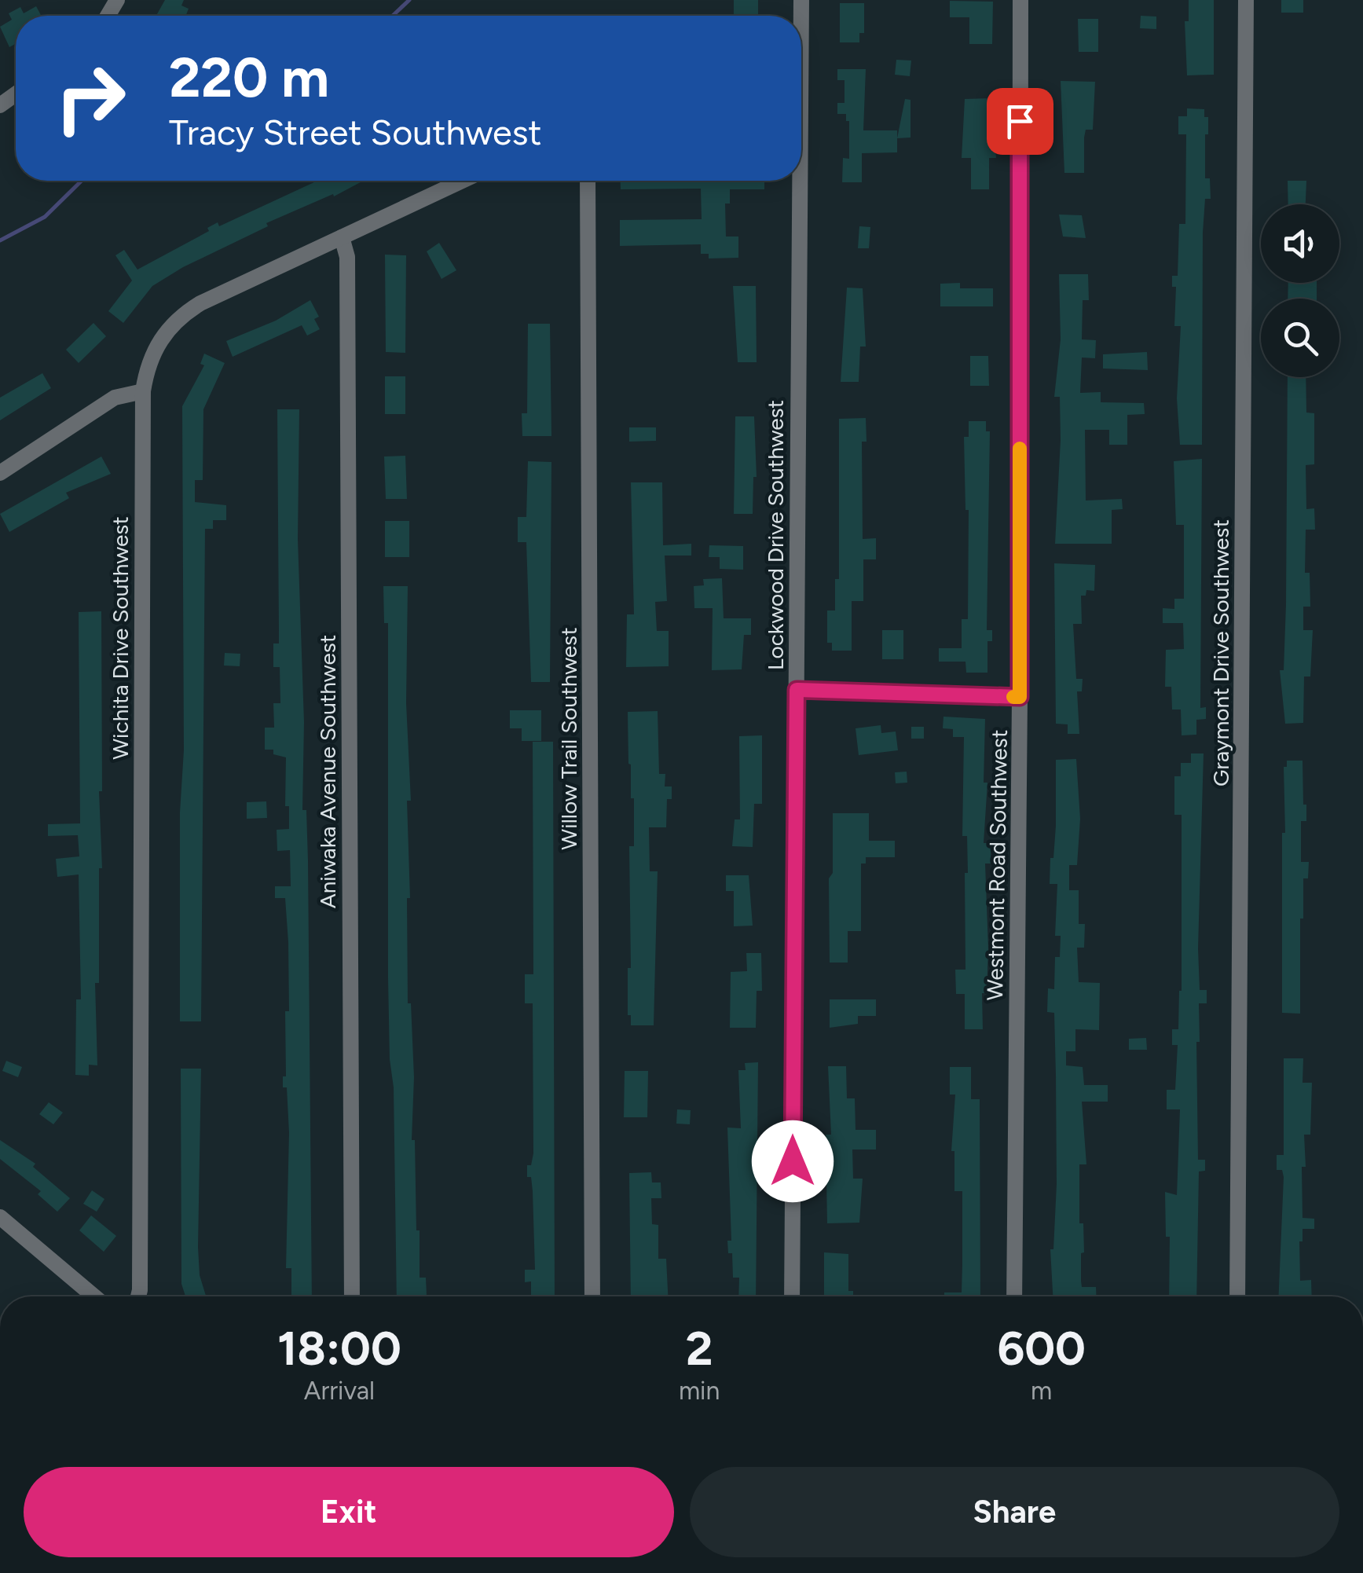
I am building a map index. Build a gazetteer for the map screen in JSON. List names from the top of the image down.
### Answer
{
  "streets": {
    "street": [
      "Lockwood Drive Southwest",
      "Wichita Drive Southwest",
      "Graymont Drive Southwest",
      "Willow Trail Southwest",
      "Aniwaka Avenue Southwest",
      "Westmont Road Southwest"
    ]
  },
  "crossings": [
    ["Wichita Drive Southwest", "Aniwaka Avenue Southwest"]
  ],
  "page": {
    "turn": ["220 m", "Tracy Street Southwest"],
    "eta": [
      "18:00",
      "Arrival",
      "2",
      "min",
      "600",
      "m"
    ],
    "buttons": ["Exit", "Share"]
  }
}
